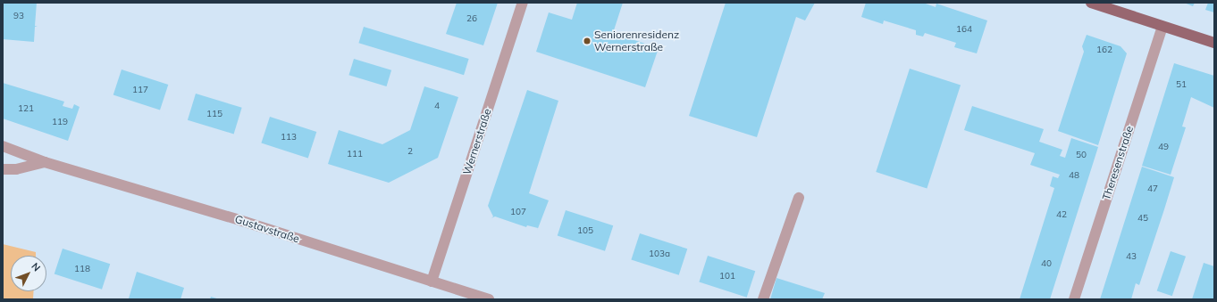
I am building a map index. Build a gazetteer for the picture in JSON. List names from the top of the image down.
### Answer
{
  "streets": {
    "street": ["Wernerstraße", "Theresenstraße", "Gustavstraße"]
  },
  "crossings": [
    ["Wernerstraße", "Gustavstraße"]
  ],
  "places": ["Seniorenresidenz Wernerstraße"],
  "house_numbers": [
    "93",
    "26",
    "164",
    "162",
    "51",
    "117",
    "4",
    "121",
    "115",
    "119",
    "113",
    "49",
    "2",
    "111",
    "50",
    "48",
    "47",
    "107",
    "42",
    "45",
    "105",
    "103a",
    "43",
    "40",
    "118",
    "101"
  ],
  "north": "top right"
}
